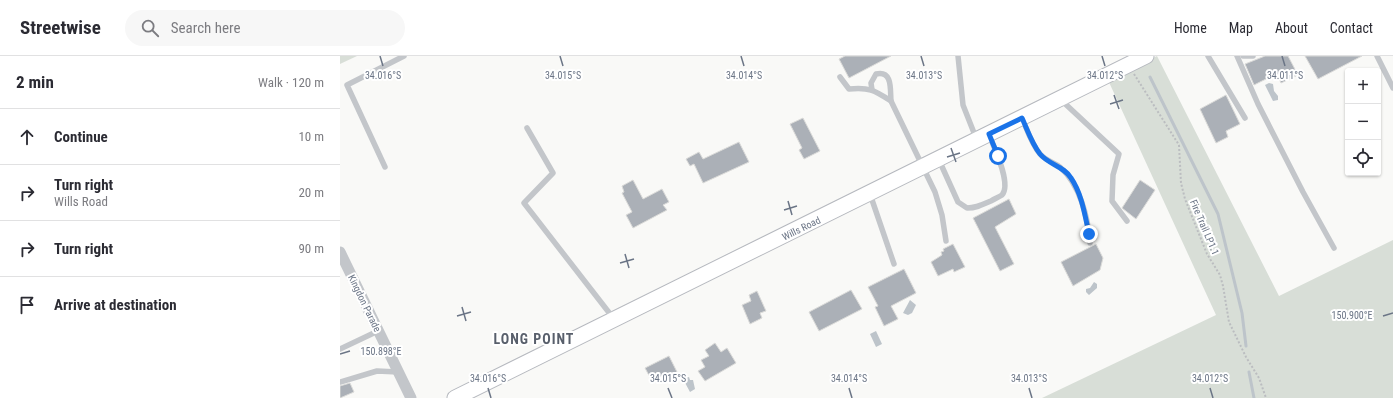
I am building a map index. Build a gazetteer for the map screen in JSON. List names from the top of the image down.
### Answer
{
  "streets": {
    "street": ["Wills Road", "Kingdon Parade"],
    "path": ["Fire Trail LP1.1"]
  },
  "crossings": [
    ["Fire Trail LP1.1", "Wills Road"]
  ],
  "districts": ["LONG POINT"],
  "page": {
    "header": "Streetwise",
    "search": "Search here",
    "nav": [
      "Home",
      "Map",
      "About",
      "Contact"
    ],
    "heading": ["2 min", "Walk · 120 m"],
    "map_buttons": ["+", "−"],
    "list": [
      ["Continue", "10 m"],
      ["Turn right", "Wills Road", "20 m"],
      ["Turn right", "90 m"],
      "Arrive at destination"
    ]
  },
  "coordinates": [
    "34.016°S",
    "34.015°S",
    "34.014°S",
    "34.013°S",
    "34.012°S",
    "34.011°S",
    "150.900°E",
    "150.898°E"
  ]
}
